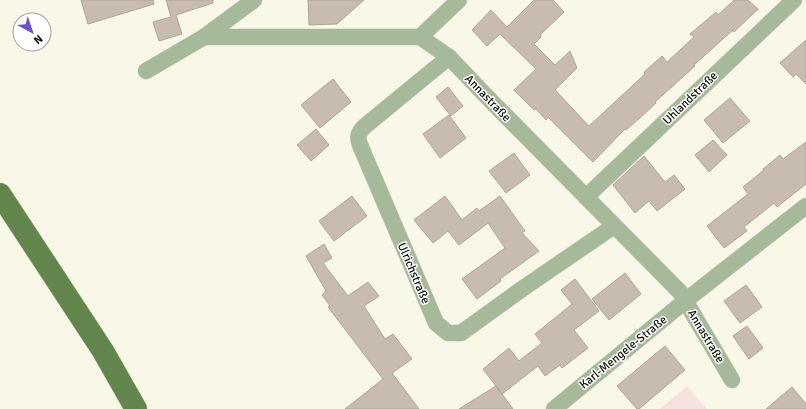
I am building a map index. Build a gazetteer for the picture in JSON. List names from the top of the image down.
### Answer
{
  "streets": {
    "street": [
      "Annastraße",
      "Uhlandstraße",
      "Ulrichstraße",
      "Karl-Mengele-Straße"
    ]
  },
  "crossings": [
    ["Annastraße", "Uhlandstraße"],
    ["Annastraße", "Ulrichstraße"],
    ["Annastraße", "Karl-Mengele-Straße"]
  ],
  "north": "bottom right"
}
